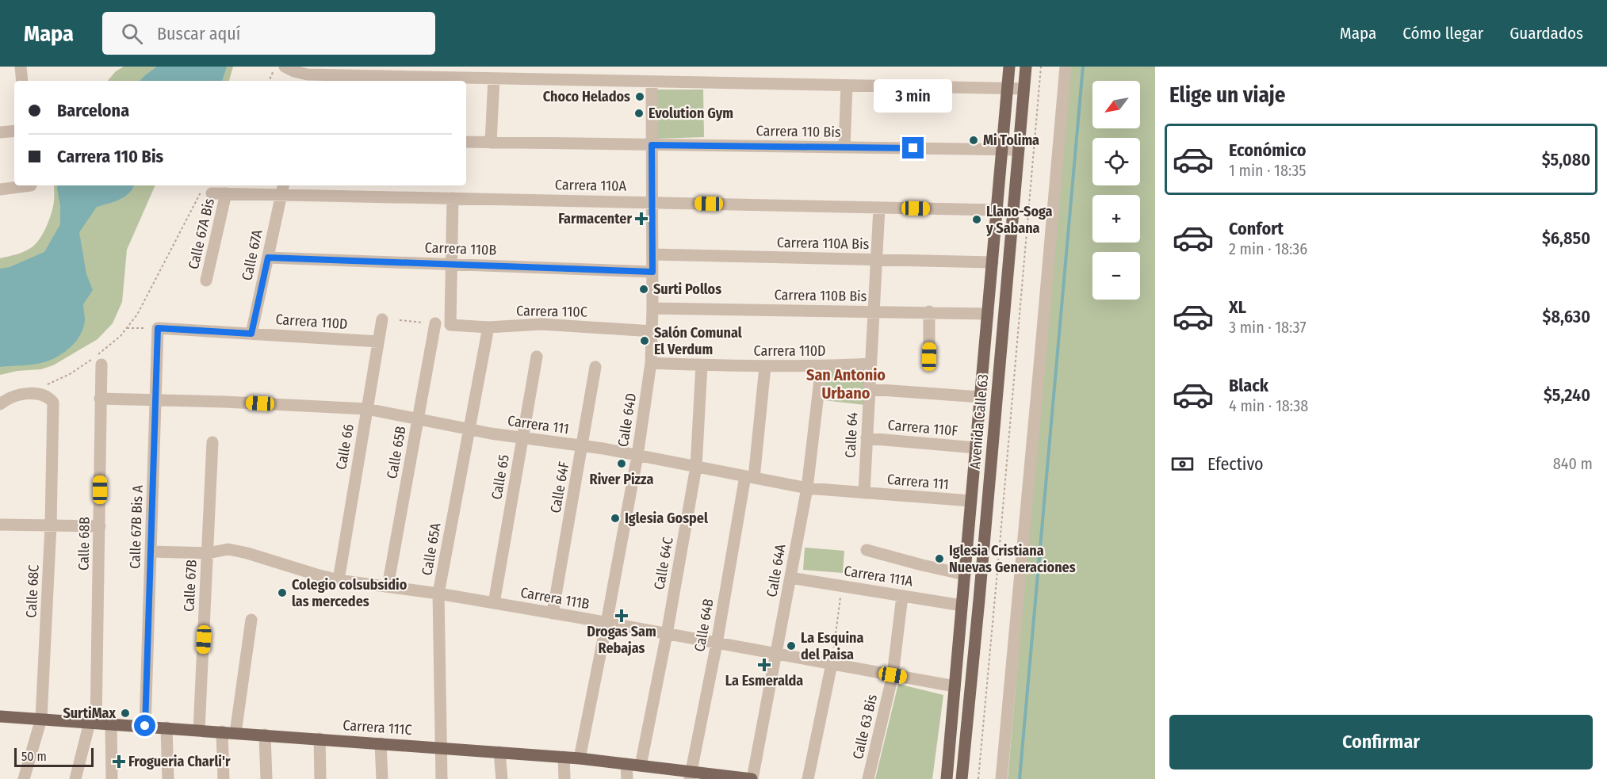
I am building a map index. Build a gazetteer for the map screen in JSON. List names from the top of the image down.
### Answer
{
  "streets": {
    "main road": ["Avenida Calle 63", "Carrera 111C"],
    "street": [
      "Carrera 110 Bis",
      "Carrera 110A",
      "Calle 67A Bis",
      "Carrera 110A Bis",
      "Carrera 110B",
      "Calle 67A",
      "Carrera 110B Bis",
      "Carrera 110C",
      "Carrera 110D",
      "Calle 64D",
      "Carrera 111",
      "Carrera 110F",
      "Calle 64",
      "Calle 66",
      "Calle 65B",
      "Calle 65",
      "Calle 64F",
      "Calle 67B Bis A",
      "Calle 68B",
      "Calle 65A",
      "Calle 64C",
      "Calle 64A",
      "Carrera 111A",
      "Calle 67B",
      "Calle 68C",
      "Carrera 111B",
      "Calle 64B",
      "Calle 63 Bis"
    ]
  },
  "crossings": [
    ["Carrera 110 Bis", "Calle 64D"],
    ["Carrera 110 Bis", "Avenida Calle 63"],
    ["Carrera 110A", "Calle 67A Bis"],
    ["Carrera 110A", "Calle 67A"],
    ["Carrera 110A", "Calle 64D"],
    ["Carrera 110A", "Avenida Calle 63"],
    ["Carrera 110A", "Calle 64"],
    ["Carrera 110A Bis", "Calle 64D"],
    ["Carrera 110A Bis", "Avenida Calle 63"],
    ["Carrera 110A Bis", "Calle 64"],
    ["Carrera 110B", "Calle 67A"],
    ["Carrera 110B", "Carrera 110C"],
    ["Carrera 110B", "Calle 64D"],
    ["Calle 67A", "Carrera 110D"],
    ["Carrera 110B Bis", "Calle 64D"],
    ["Carrera 110B Bis", "Avenida Calle 63"],
    ["Carrera 110B Bis", "Calle 64"],
    ["Carrera 110C", "Calle 64D"],
    ["Carrera 110C", "Calle 65A"],
    ["Carrera 110D", "Calle 64D"],
    ["Carrera 110D", "Calle 64"],
    ["Carrera 110D", "Calle 66"],
    ["Carrera 110D", "Calle 67B Bis A"],
    ["Carrera 110D", "Calle 64C"],
    ["Carrera 110D", "Calle 64A"],
    ["Carrera 110D", "Calle 64B"],
    ["Calle 64D", "Carrera 111"],
    ["Calle 64D", "Carrera 111B"],
    ["Calle 64D", "Carrera 111C"],
    ["Avenida Calle 63", "Carrera 111"],
    ["Avenida Calle 63", "Carrera 110F"],
    ["Avenida Calle 63", "Carrera 111A"],
    ["Avenida Calle 63", "Carrera 111B"],
    ["Carrera 111", "Calle 64"],
    ["Carrera 111", "Calle 66"],
    ["Carrera 111", "Calle 65B"],
    ["Carrera 111", "Calle 65"],
    ["Carrera 111", "Calle 64F"],
    ["Carrera 111", "Calle 67B Bis A"],
    ["Carrera 111", "Calle 68B"],
    ["Carrera 111", "Calle 65A"],
    ["Carrera 111", "Calle 64C"],
    ["Carrera 111", "Calle 64A"],
    ["Carrera 111", "Calle 64B"],
    ["Carrera 110F", "Calle 64"],
    ["Calle 66", "Carrera 111B"],
    ["Calle 65B", "Carrera 111B"],
    ["Calle 65", "Carrera 111B"],
    ["Calle 64F", "Carrera 111B"],
    ["Calle 67B Bis A", "Carrera 111B"],
    ["Calle 67B Bis A", "Carrera 111C"],
    ["Calle 68B", "Carrera 111C"],
    ["Calle 65A", "Carrera 111B"],
    ["Calle 65A", "Carrera 111C"],
    ["Calle 64C", "Carrera 111B"],
    ["Calle 64C", "Carrera 111C"],
    ["Calle 64A", "Carrera 111A"],
    ["Calle 64A", "Carrera 111B"],
    ["Calle 64A", "Carrera 111C"],
    ["Carrera 111A", "Calle 63 Bis"],
    ["Calle 67B", "Carrera 111B"],
    ["Calle 67B", "Carrera 111C"],
    ["Calle 68C", "Carrera 111C"],
    ["Carrera 111B", "Calle 64B"],
    ["Carrera 111B", "Calle 63 Bis"],
    ["Calle 64B", "Carrera 111C"]
  ],
  "districts": ["San Antonio Urbano"],
  "places": {
    "other": [
      "Choco Helados",
      "Evolution Gym",
      "Mi Tolima",
      "Llano-Soga y Sabana",
      "Surti Pollos",
      "Salón Comunal El Verdum",
      "River Pizza",
      "Iglesia Gospel",
      "Iglesia Cristiana Nuevas Generaciones",
      "Colegio colsubsidio las mercedes",
      "La Esquina del Paisa",
      "SurtiMax"
    ],
    "health": [
      "Farmacenter",
      "Drogas Sam Rebajas",
      "La Esmeralda",
      "Frogueria Charli'r"
    ]
  },
  "scale_bar": "50 m",
  "north": "bottom left",
  "page": {
    "header": "Mapa",
    "search": "Buscar aquí",
    "nav": ["Mapa", "Cómo llegar", "Guardados"],
    "heading": "Elige un viaje",
    "bubble": "3 min",
    "map_buttons": ["+", "−"],
    "banner": ["Barcelona", "Carrera 110 Bis"],
    "list": [
      {
        "name": "Económico",
        "note": "1 min · 18:35",
        "value": "$5,080"
      },
      {
        "name": "Confort",
        "note": "2 min · 18:36",
        "value": "$6,850"
      },
      {
        "name": "XL",
        "note": "3 min · 18:37",
        "value": "$8,630"
      },
      {
        "name": "Black",
        "note": "4 min · 18:38",
        "value": "$5,240"
      }
    ],
    "pay": ["Efectivo", "840 m"],
    "buttons": "Confirmar",
    "scale": "50 m"
  }
}
